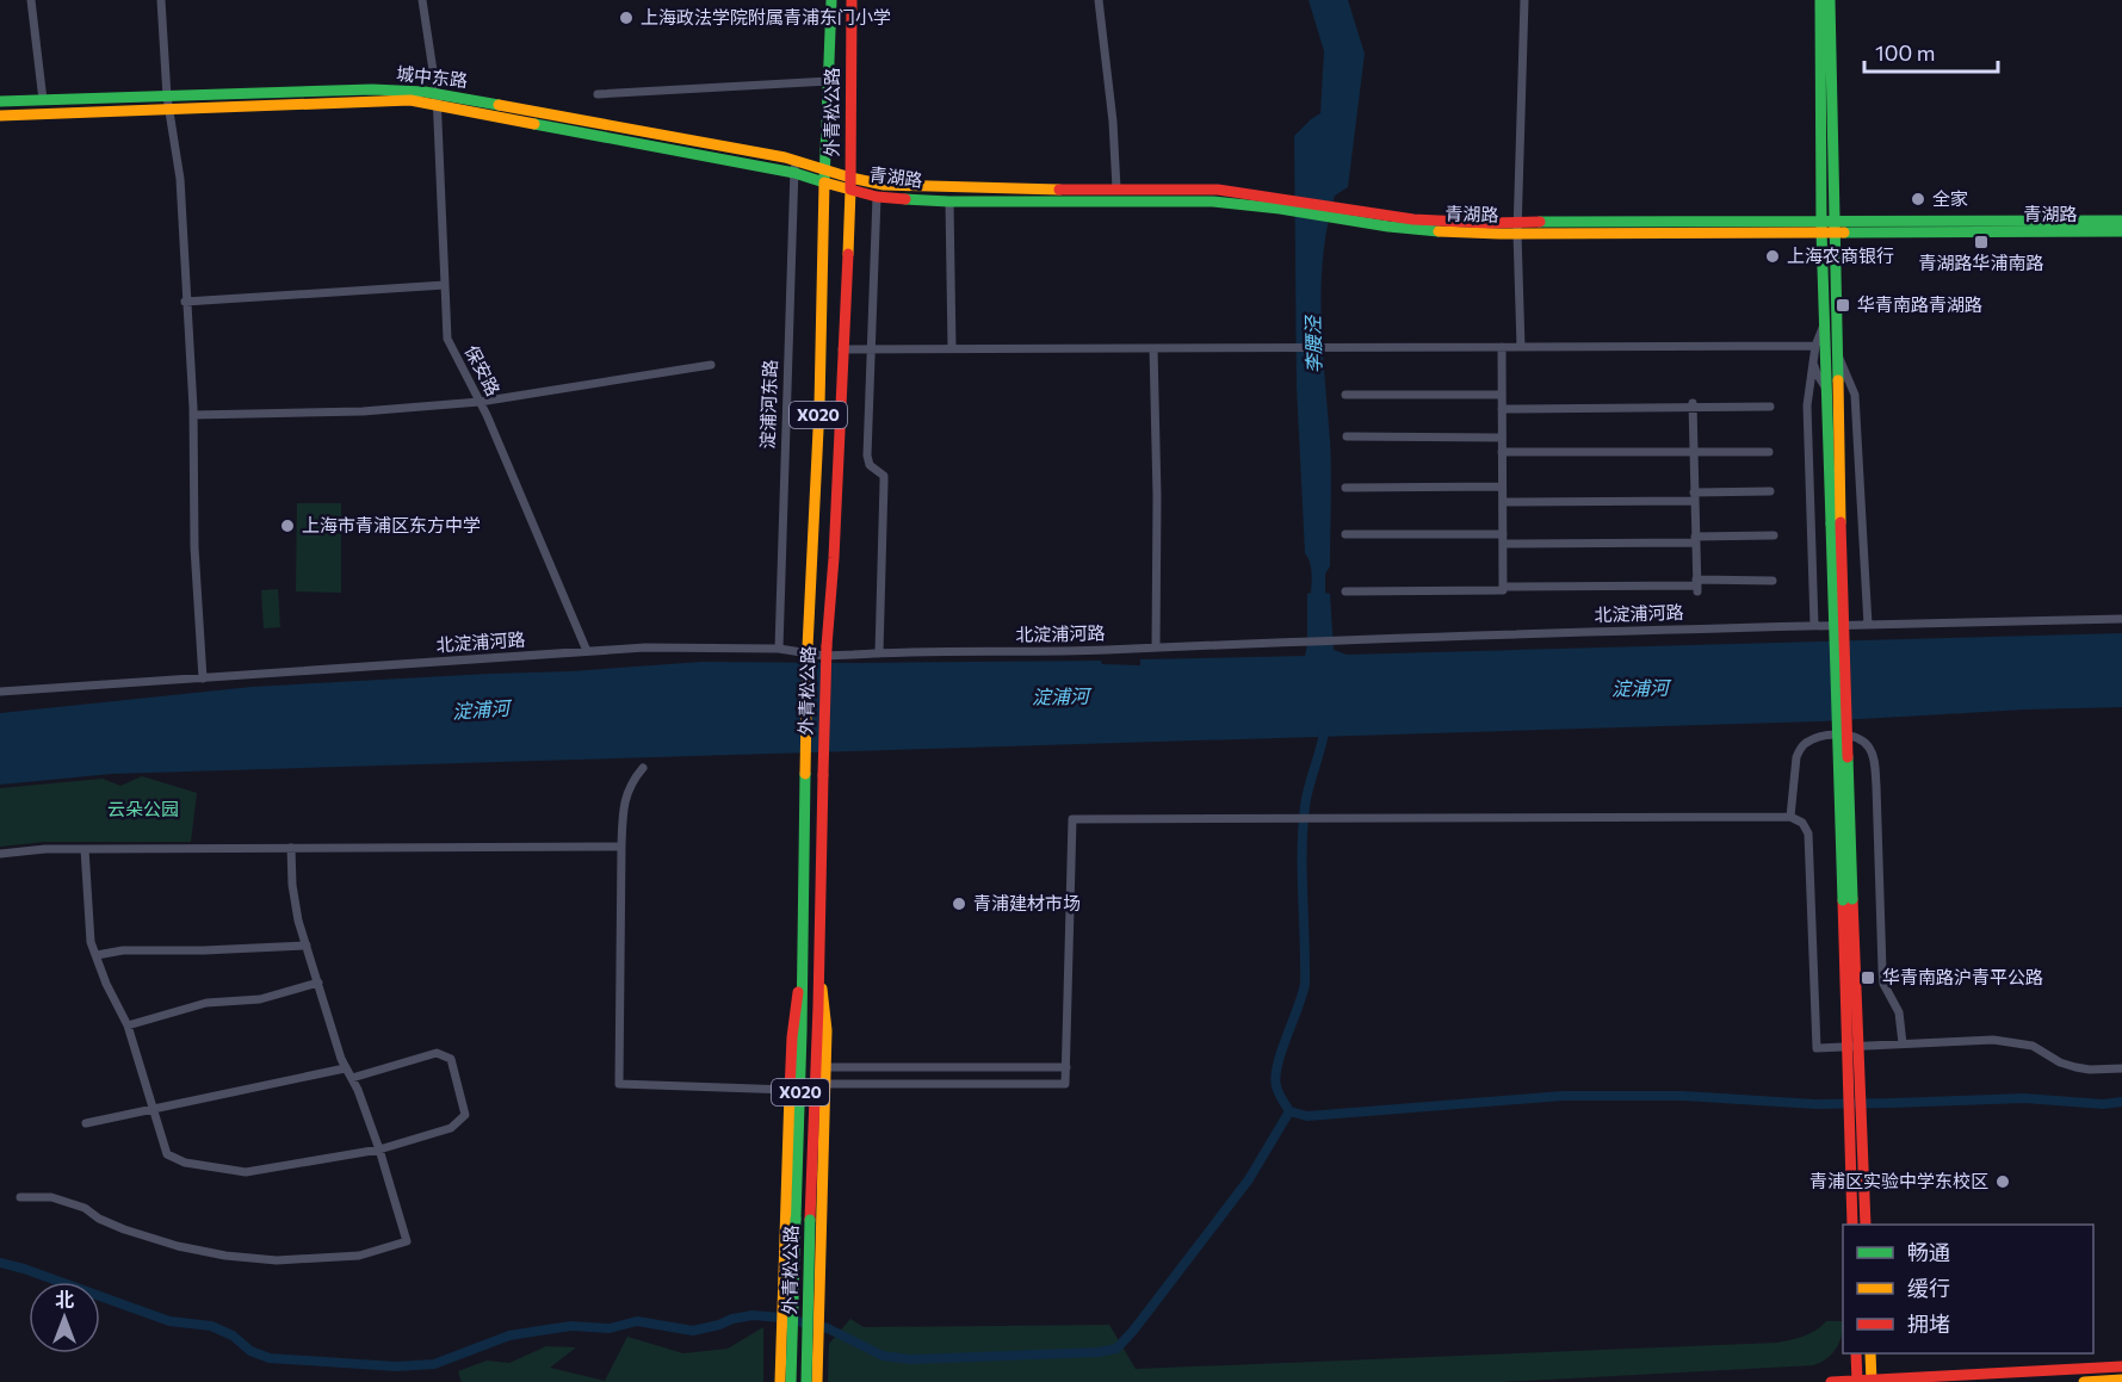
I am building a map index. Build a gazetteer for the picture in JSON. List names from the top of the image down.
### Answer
{
  "streets": {
    "main road": [
      "城中东路",
      "外青松公路",
      "青湖路",
      "X020"
    ],
    "street": ["保安路", "淀浦河东路", "北淀浦河路"]
  },
  "crossings": [
    ["城中东路", "外青松公路"],
    ["城中东路", "青湖路"],
    ["城中东路", "保安路"],
    ["城中东路", "淀浦河东路"],
    ["外青松公路", "青湖路"],
    ["保安路", "北淀浦河路"],
    ["淀浦河东路", "北淀浦河路"]
  ],
  "water": ["李腰泾", "淀浦河"],
  "parks": ["云朵公园"],
  "places": {
    "other": [
      "上海政法学院附属青浦东门小学",
      "全家",
      "上海农商银行",
      "上海市青浦区东方中学",
      "青浦建材市场",
      "青浦区实验中学东校区"
    ],
    "transit": ["青湖路华浦南路", "华青南路青湖路", "华青南路沪青平公路"]
  },
  "legend": ["畅通", "缓行", "拥堵"],
  "scale_bar": "100 m",
  "north": "top"
}
